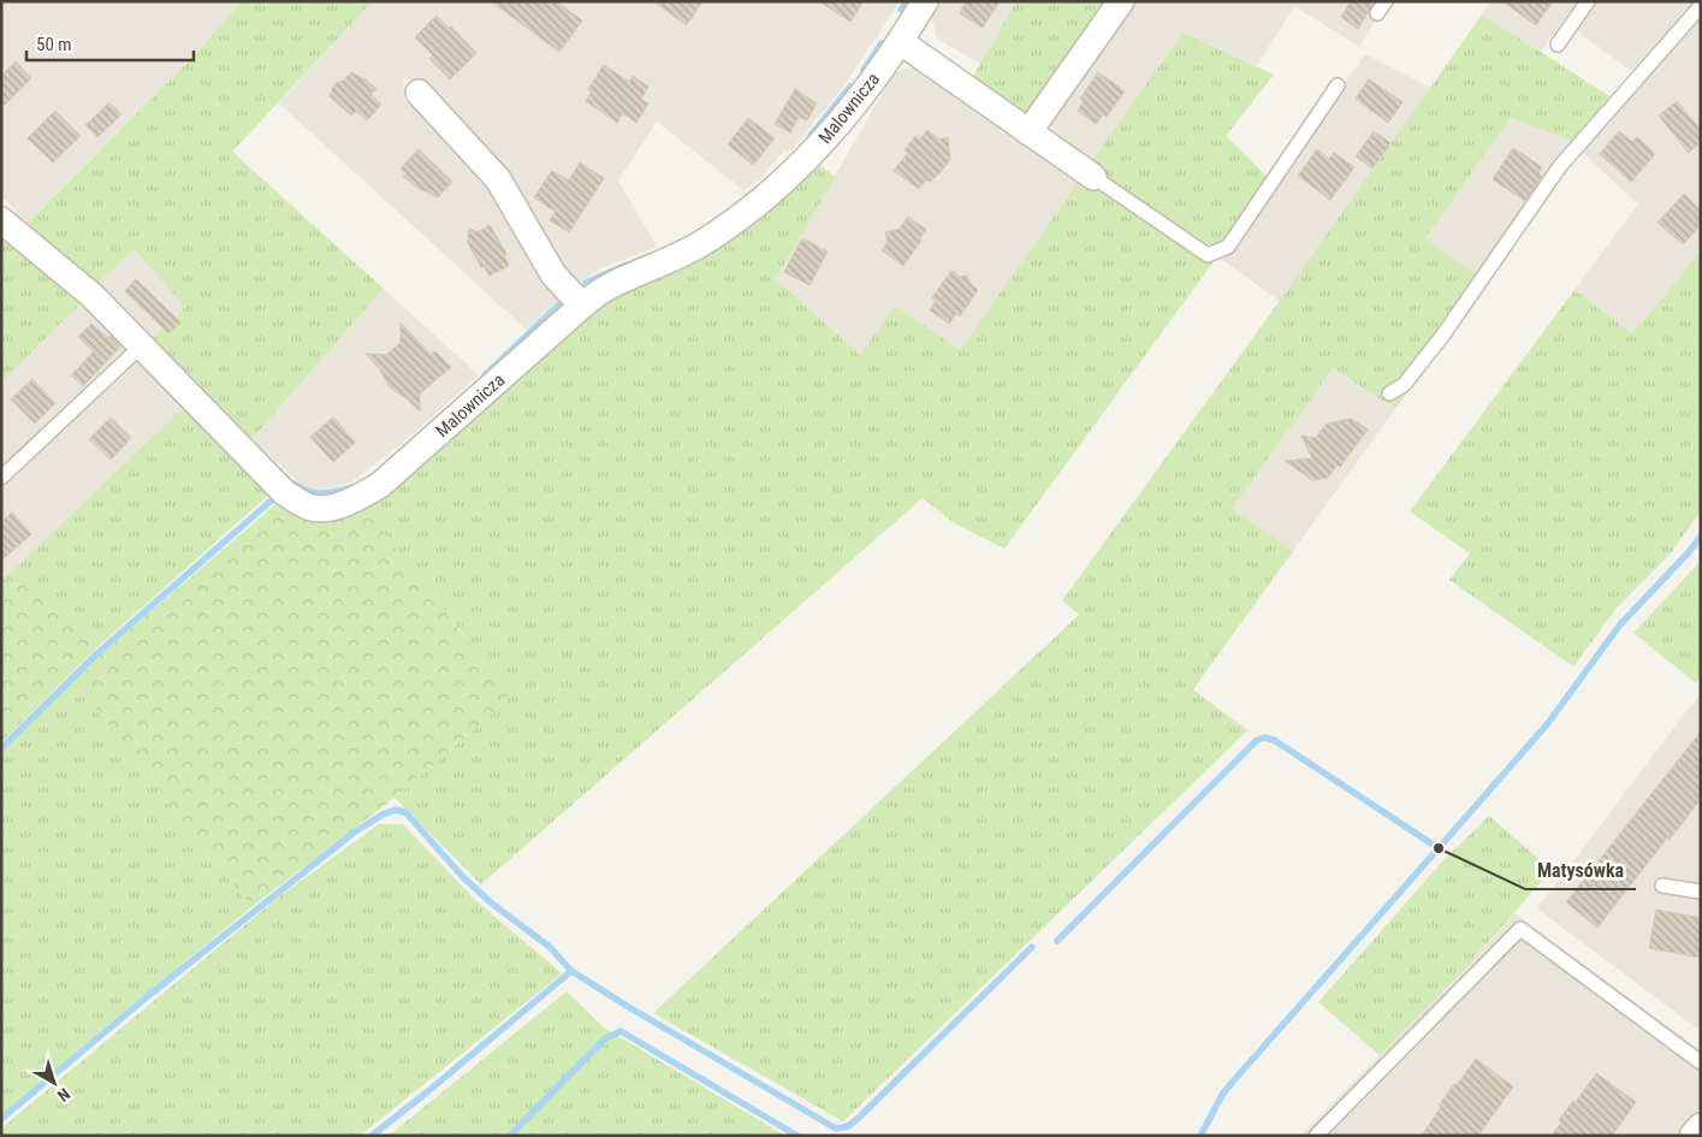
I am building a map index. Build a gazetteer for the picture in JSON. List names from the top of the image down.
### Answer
{
  "streets": {
    "street": ["Malownicza"]
  },
  "places": ["Matysówka"],
  "scale_bar": "50 m",
  "north": "bottom right"
}
